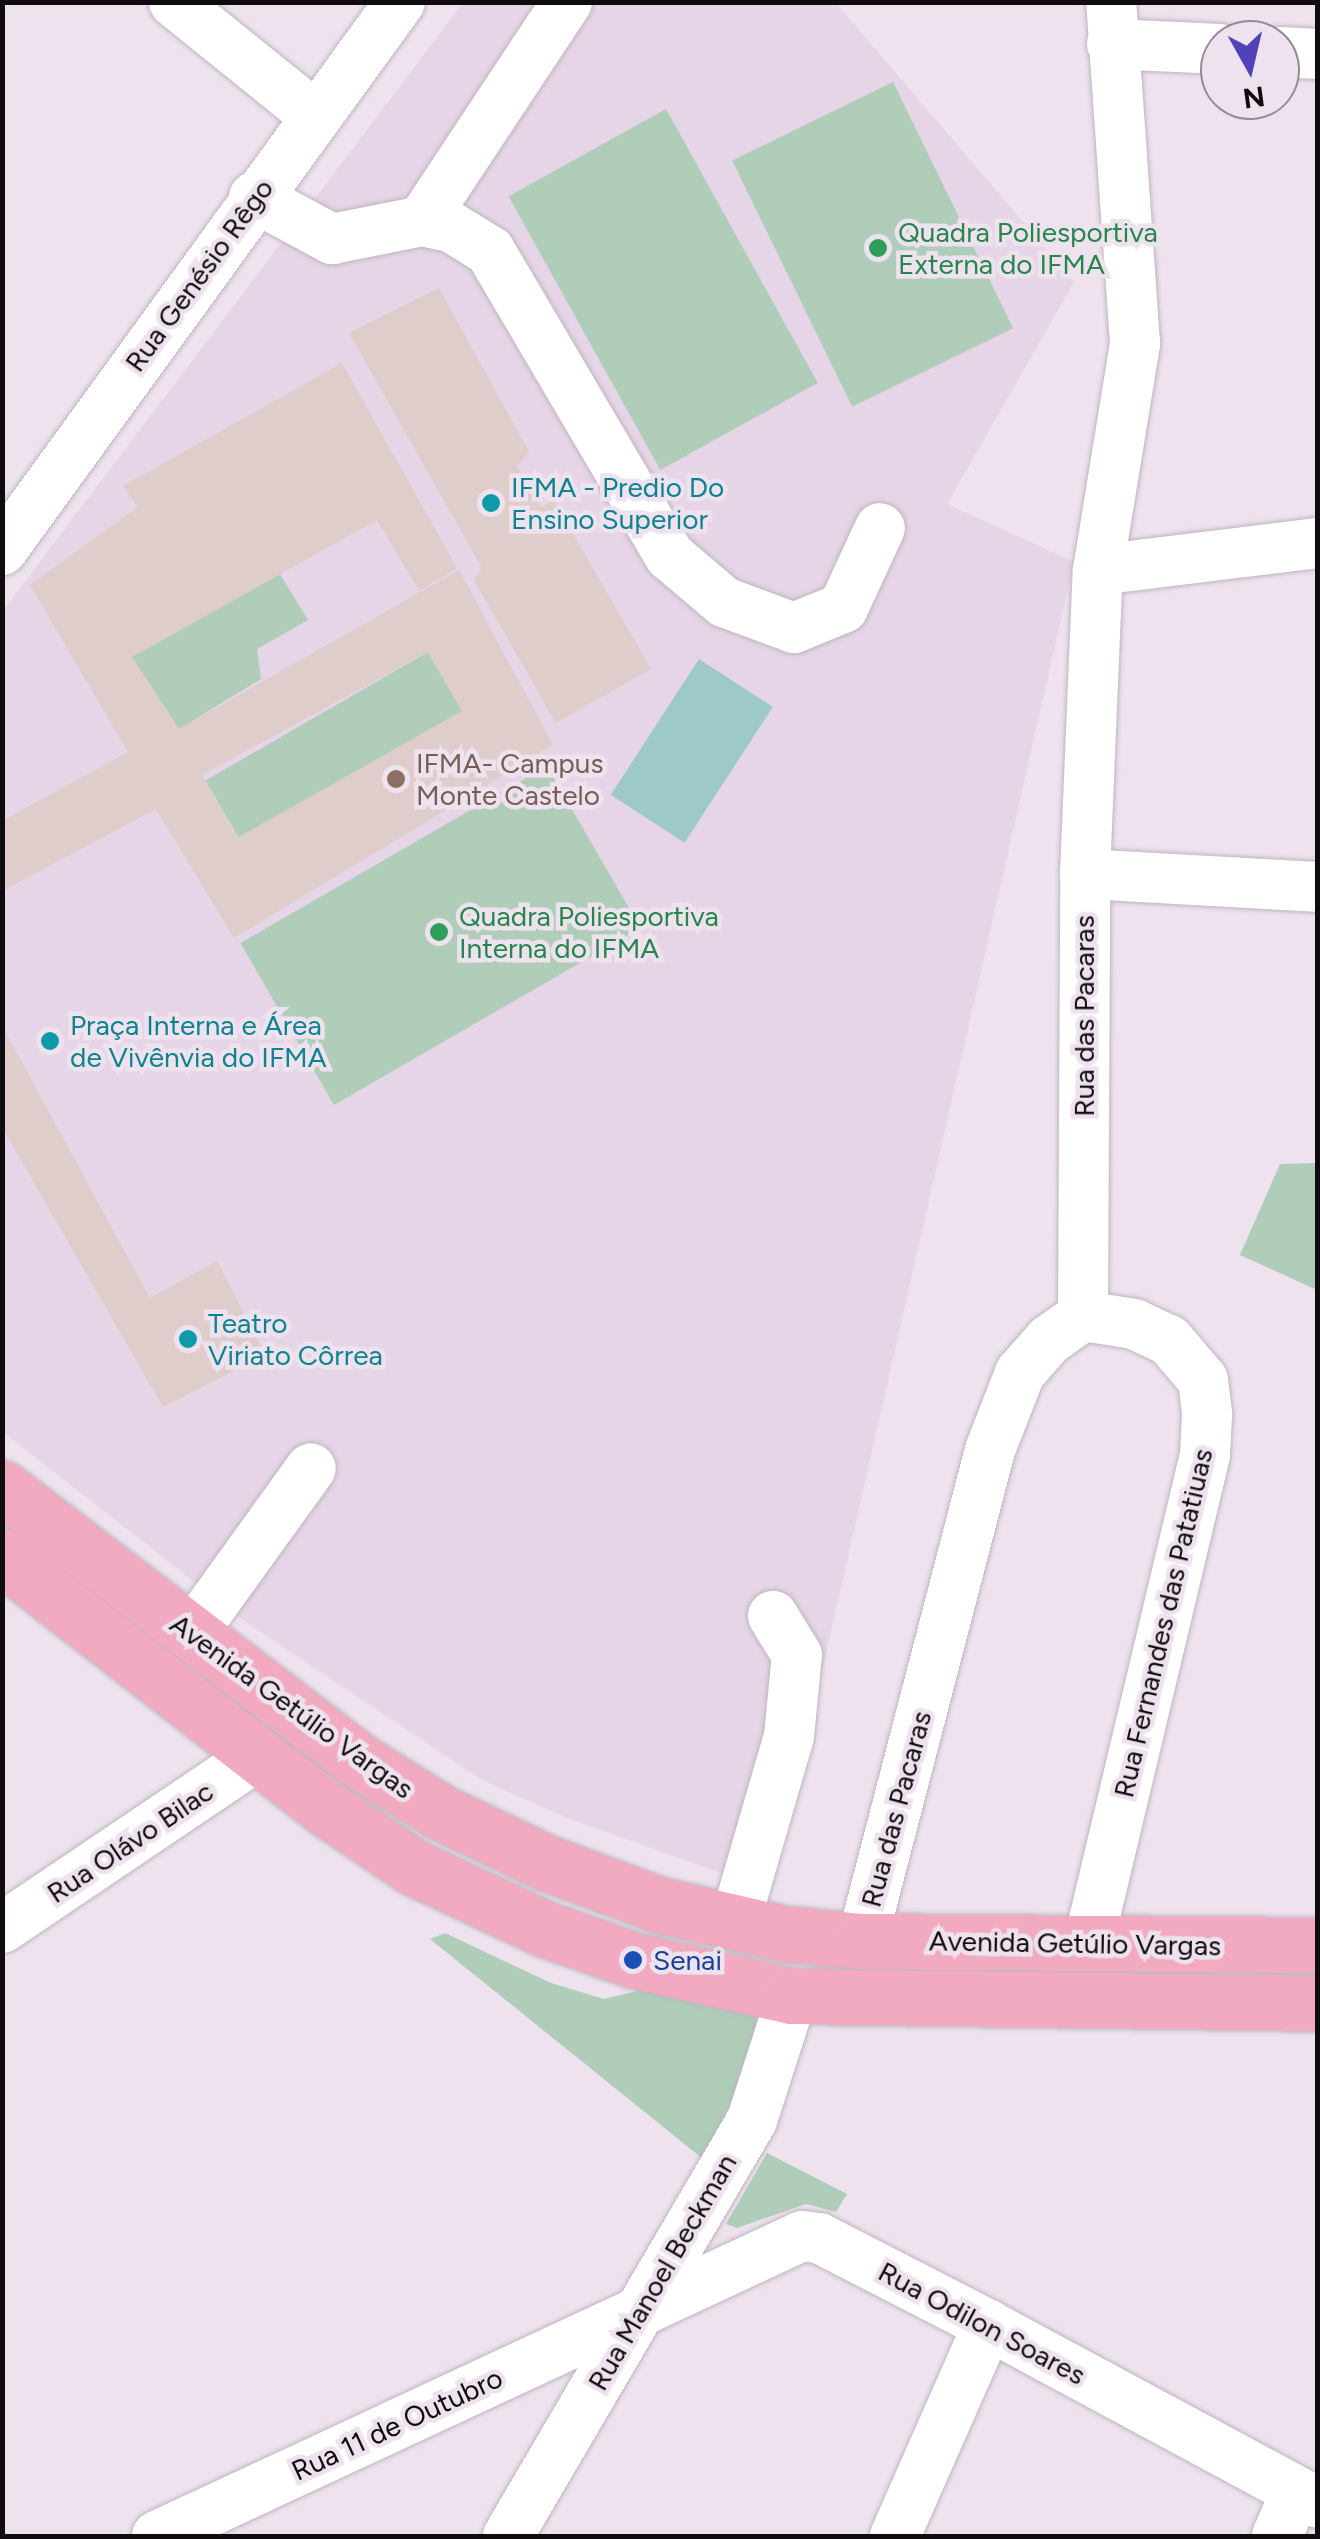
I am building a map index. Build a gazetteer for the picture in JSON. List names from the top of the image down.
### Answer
{
  "streets": {
    "main road": ["Avenida Getúlio Vargas"],
    "street": [
      "Rua Genésio Rêgo",
      "Rua das Pacaras",
      "Rua Fernandes das Patatiuas",
      "Rua Olávo Bilac",
      "Rua Manoel Beckman",
      "Rua Odilon Soares",
      "Rua 11 de Outubro"
    ]
  },
  "crossings": [
    ["Rua das Pacaras", "Rua Fernandes das Patatiuas"],
    ["Rua das Pacaras", "Avenida Getúlio Vargas"],
    ["Rua Fernandes das Patatiuas", "Avenida Getúlio Vargas"],
    ["Avenida Getúlio Vargas", "Rua Olávo Bilac"],
    ["Avenida Getúlio Vargas", "Rua Manoel Beckman"],
    ["Rua Manoel Beckman", "Rua Odilon Soares"],
    ["Rua Manoel Beckman", "Rua 11 de Outubro"],
    ["Rua Odilon Soares", "Rua 11 de Outubro"]
  ],
  "places": [
    "Quadra Poliesportiva Externa do IFMA",
    "IFMA - Predio Do Ensino Superior",
    "IFMA- Campus Monte Castelo",
    "Quadra Poliesportiva Interna do IFMA",
    "Praça Interna e Área de Vivênvia do IFMA",
    "Teatro Viriato Côrrea",
    "Senai"
  ],
  "north": "bottom"
}
